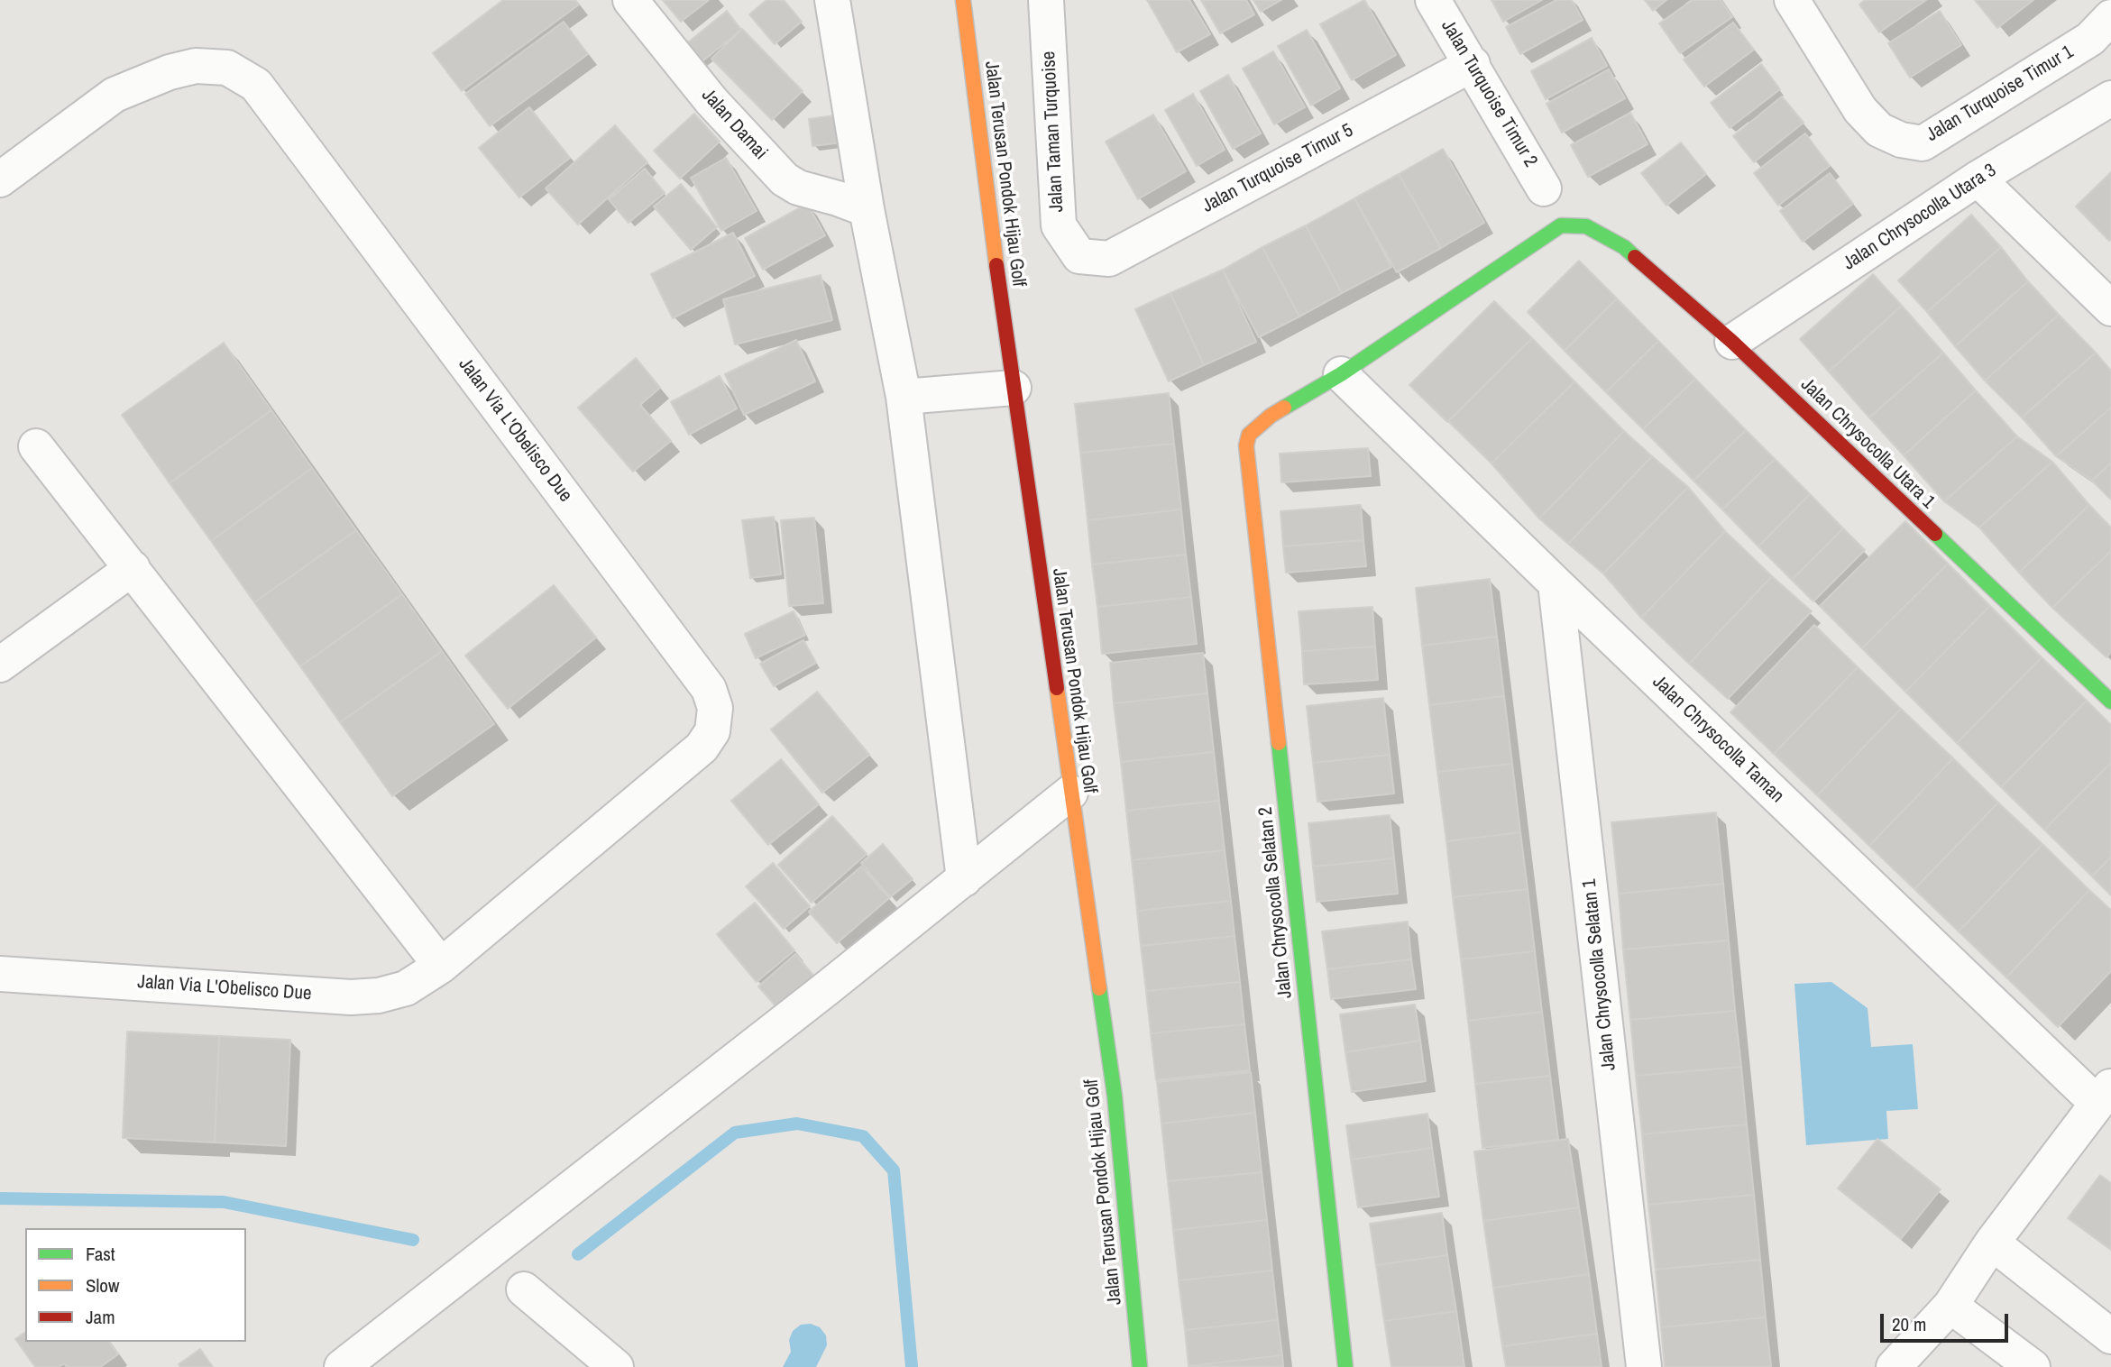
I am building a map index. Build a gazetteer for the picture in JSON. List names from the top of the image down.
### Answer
{
  "streets": {
    "street": [
      "Jalan Turquoise Timur 2",
      "Jalan Turquoise Timur 1",
      "Jalan Damai",
      "Jalan Taman Turquoise",
      "Jalan Turquoise Timur 5",
      "Jalan Terusan Pondok Hijau Golf",
      "Jalan Chrysocolla Utara 3",
      "Jalan Via L'Obelisco Due",
      "Jalan Chrysocolla Utara 1",
      "Jalan Chrysocolla Taman",
      "Jalan Chrysocolla Selatan 2",
      "Jalan Chrysocolla Selatan 1"
    ]
  },
  "crossings": [
    ["Jalan Turquoise Timur 2", "Jalan Turquoise Timur 5"],
    ["Jalan Taman Turquoise", "Jalan Turquoise Timur 5"],
    ["Jalan Chrysocolla Utara 3", "Jalan Chrysocolla Utara 1"],
    ["Jalan Chrysocolla Utara 1", "Jalan Chrysocolla Taman"],
    ["Jalan Chrysocolla Utara 1", "Jalan Chrysocolla Selatan 2"],
    ["Jalan Chrysocolla Taman", "Jalan Chrysocolla Selatan 2"],
    ["Jalan Chrysocolla Taman", "Jalan Chrysocolla Selatan 1"]
  ],
  "legend": ["Fast", "Slow", "Jam"],
  "scale_bar": "20 m"
}
